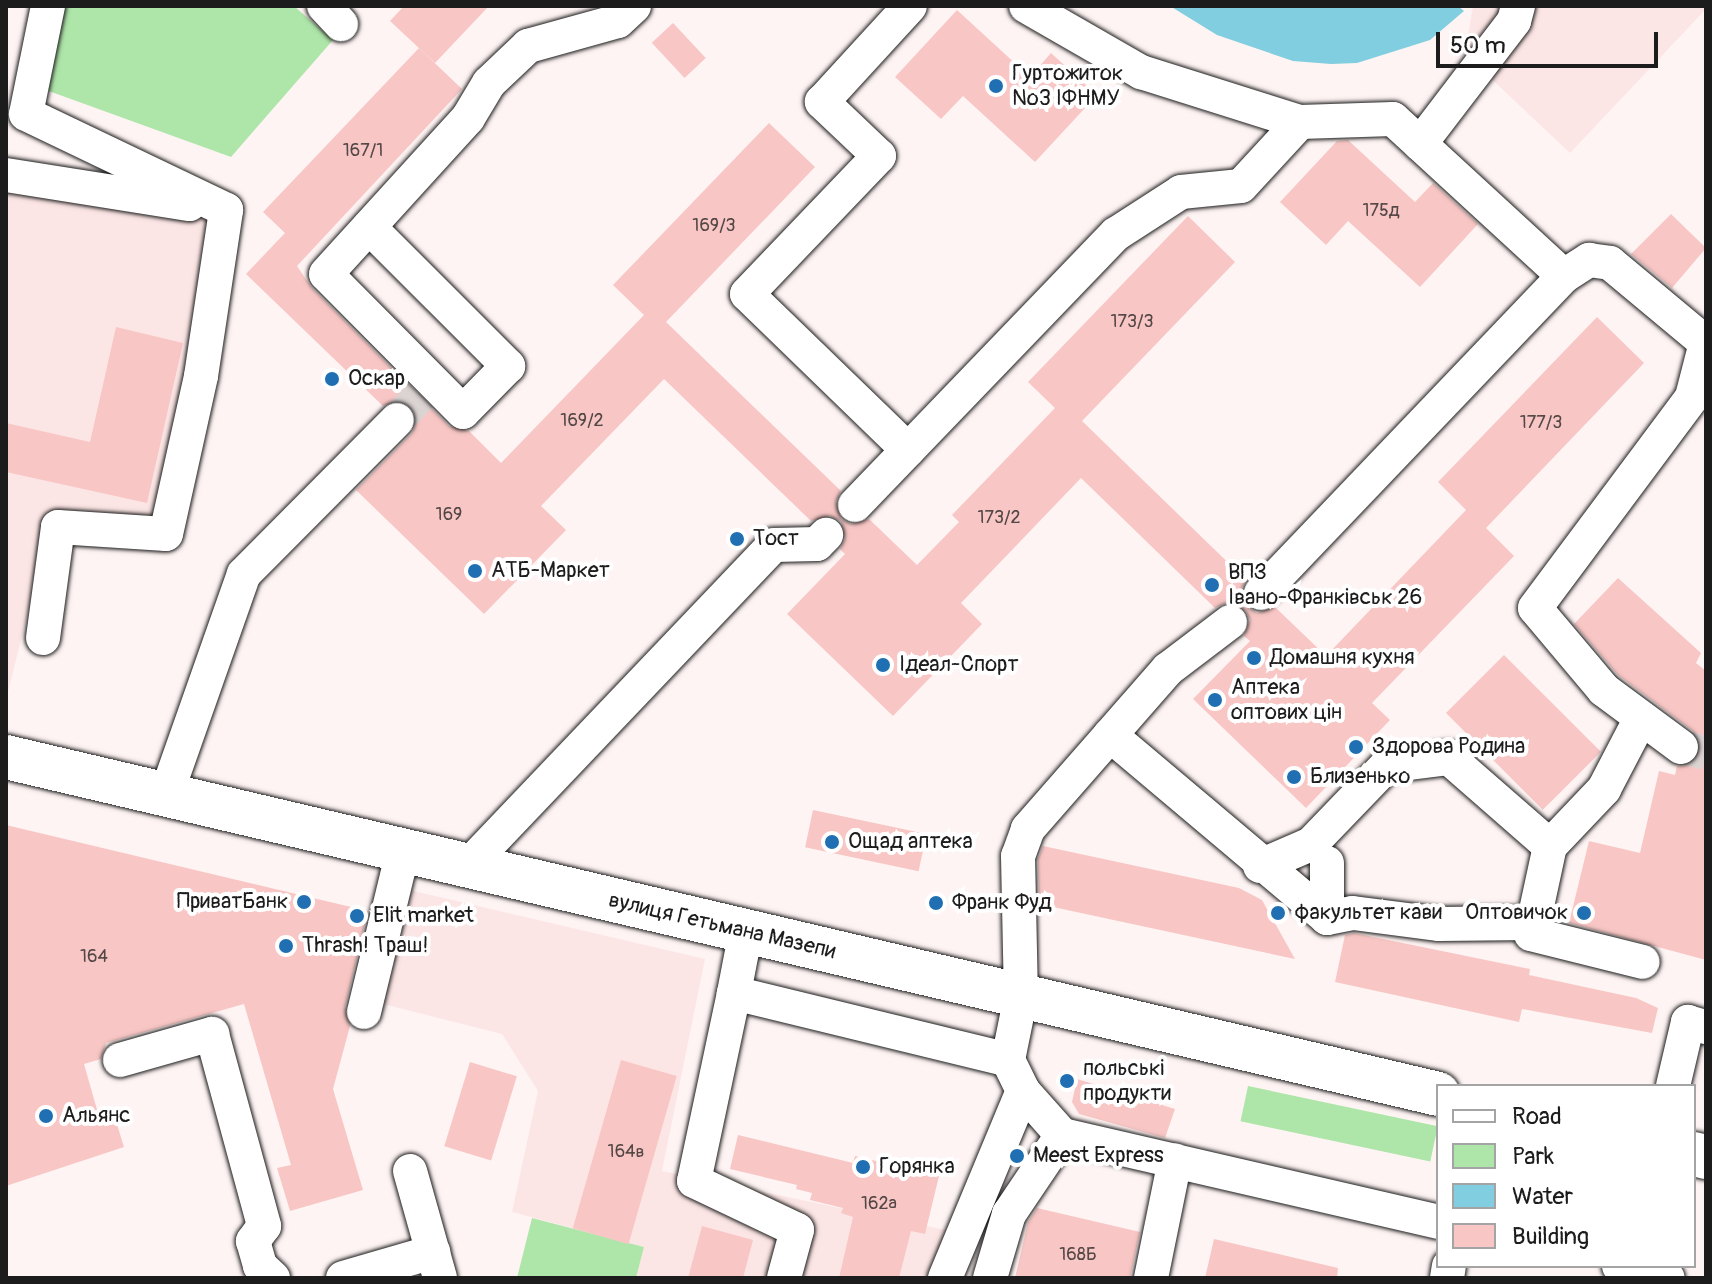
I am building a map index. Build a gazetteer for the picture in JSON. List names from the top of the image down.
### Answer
{
  "streets": {
    "main road": ["вулиця Гетьмана Мазепи"]
  },
  "places": [
    "Гуртожиток №3 ІФНМУ",
    "Оскар",
    "Тост",
    "АТБ-Маркет",
    "ВПЗ Івано-Франківськ 26",
    "Домашня кухня",
    "Ідеал-Спорт",
    "Аптека оптових цін",
    "Здорова Родина",
    "Близенько",
    "Ощад аптека",
    "ПриватБанк",
    "Франк Фуд",
    "факультет кави",
    "Оптовичок",
    "Elit market",
    "Thrash! Траш!",
    "польські продукти",
    "Альянс",
    "Meest Express",
    "Горянка"
  ],
  "house_numbers": [
    "167/1",
    "175д",
    "169/3",
    "173/3",
    "169/2",
    "177/3",
    "169",
    "173/2",
    "164",
    "164в",
    "162а",
    "168Б"
  ],
  "legend": [
    "Road",
    "Park",
    "Water",
    "Building"
  ],
  "scale_bar": "50 m"
}
